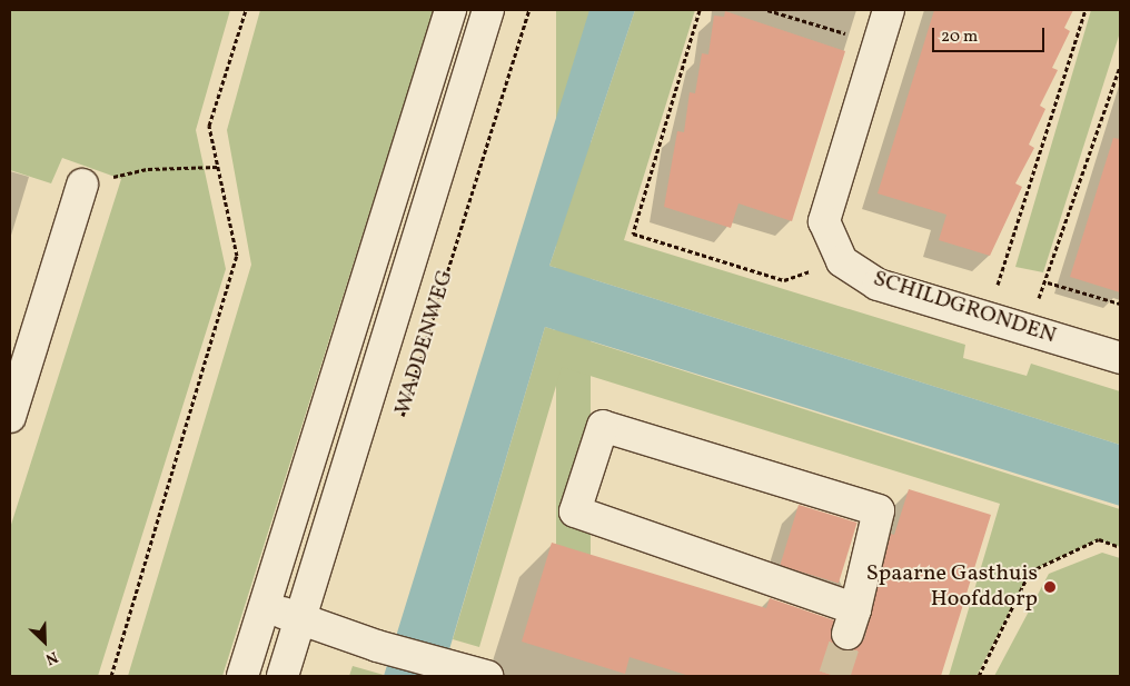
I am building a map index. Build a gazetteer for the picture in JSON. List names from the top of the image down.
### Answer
{
  "streets": {
    "street": ["SCHILDGRONDEN", "WADDENWEG"]
  },
  "places": ["Spaarne Gasthuis Hoofddorp"],
  "scale_bar": "20 m",
  "north": "bottom right"
}
